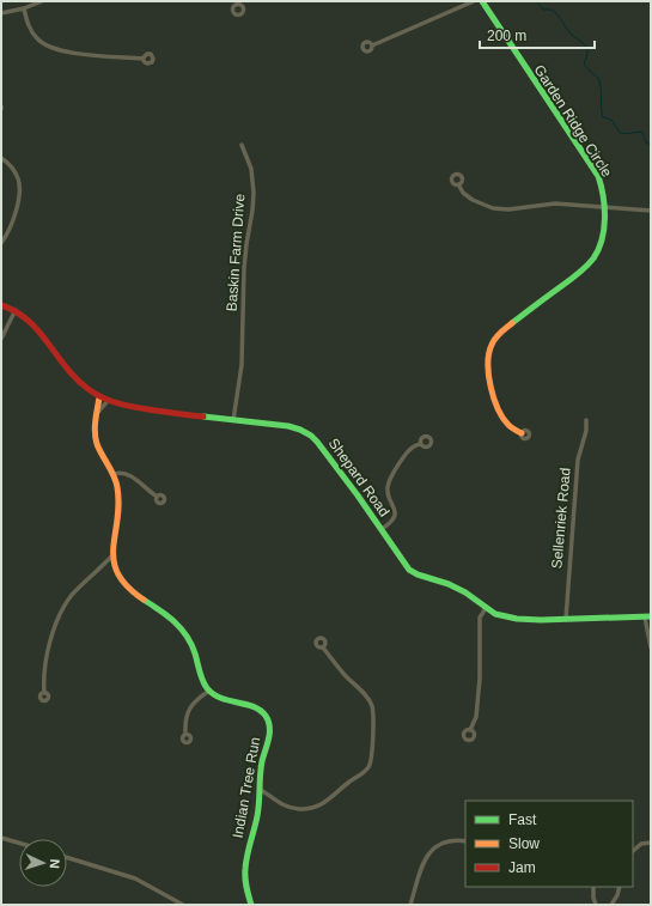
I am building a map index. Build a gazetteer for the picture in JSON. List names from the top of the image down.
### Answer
{
  "streets": {
    "street": [
      "Garden Ridge Circle",
      "Baskin Farm Drive",
      "Shepard Road",
      "Sellenriek Road",
      "Indian Tree Run"
    ]
  },
  "crossings": [
    ["Baskin Farm Drive", "Shepard Road"],
    ["Shepard Road", "Sellenriek Road"]
  ],
  "legend": ["Fast", "Slow", "Jam"],
  "scale_bar": "200 m",
  "north": "right"
}
